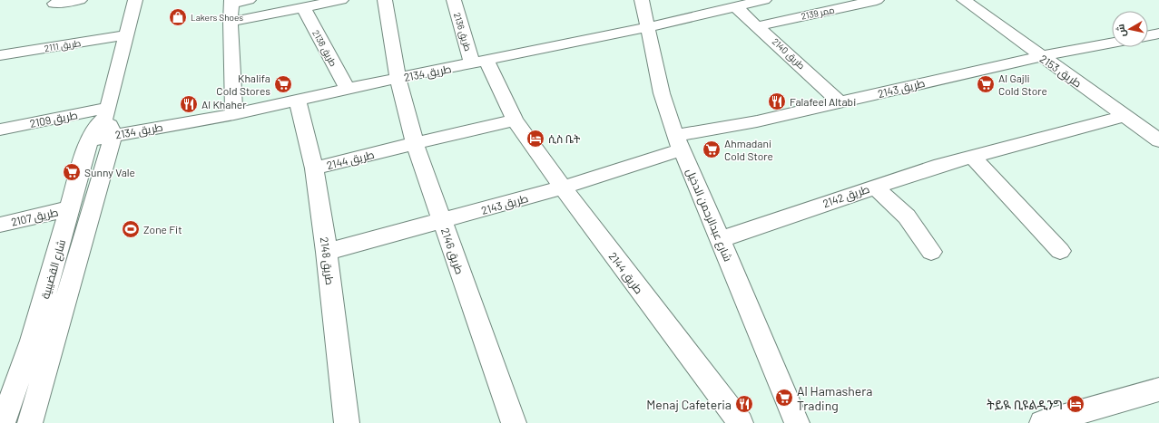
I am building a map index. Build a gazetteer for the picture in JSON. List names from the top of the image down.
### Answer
{
  "streets": {
    "street": [
      "ممر 2139",
      "طريق 2136",
      "طريق 2111",
      "طريق 2138",
      "طريق 2140",
      "طريق 2153",
      "طريق 2134",
      "طريق 2143",
      "طريق 2109",
      "طريق 2144",
      "طريق 2142",
      "شارع عبدالرحمن الدخيل",
      "طريق 2107",
      "طريق 2146",
      "طريق 2148",
      "شارع القضيبية"
    ]
  },
  "crossings": [
    ["ممر 2139", "طريق 2140"],
    ["طريق 2136", "طريق 2134"],
    ["طريق 2136", "طريق 2144"],
    ["طريق 2111", "شارع القضيبية"],
    ["طريق 2138", "طريق 2134"],
    ["طريق 2140", "طريق 2134"],
    ["طريق 2140", "طريق 2143"],
    ["طريق 2153", "طريق 2143"],
    ["طريق 2153", "طريق 2142"],
    ["طريق 2134", "طريق 2109"],
    ["طريق 2134", "طريق 2144"],
    ["طريق 2134", "شارع عبدالرحمن الدخيل"],
    ["طريق 2134", "طريق 2146"],
    ["طريق 2134", "طريق 2148"],
    ["طريق 2134", "شارع القضيبية"],
    ["طريق 2143", "طريق 2144"],
    ["طريق 2143", "شارع عبدالرحمن الدخيل"],
    ["طريق 2143", "طريق 2146"],
    ["طريق 2143", "طريق 2148"],
    ["طريق 2109", "شارع القضيبية"],
    ["طريق 2144", "طريق 2146"],
    ["طريق 2144", "طريق 2148"],
    ["طريق 2142", "شارع عبدالرحمن الدخيل"],
    ["طريق 2107", "شارع القضيبية"]
  ],
  "places": {
    "shop": ["Lakers Shoes"],
    "supermarket": [
      "Khalifa Cold Stores",
      "Al Gajli Cold Store",
      "Ahmadani Cold Store",
      "Sunny Vale",
      "Al Hamashera Trading"
    ],
    "restaurant": ["Falafeel Altabi", "Al Khaher", "Menaj Cafeteria"],
    "hotel": ["ሲስ ቤት", "ትይዪ ቢዩልዲንግ"],
    "sports": ["Zone Fit"]
  },
  "north": "left"
}
